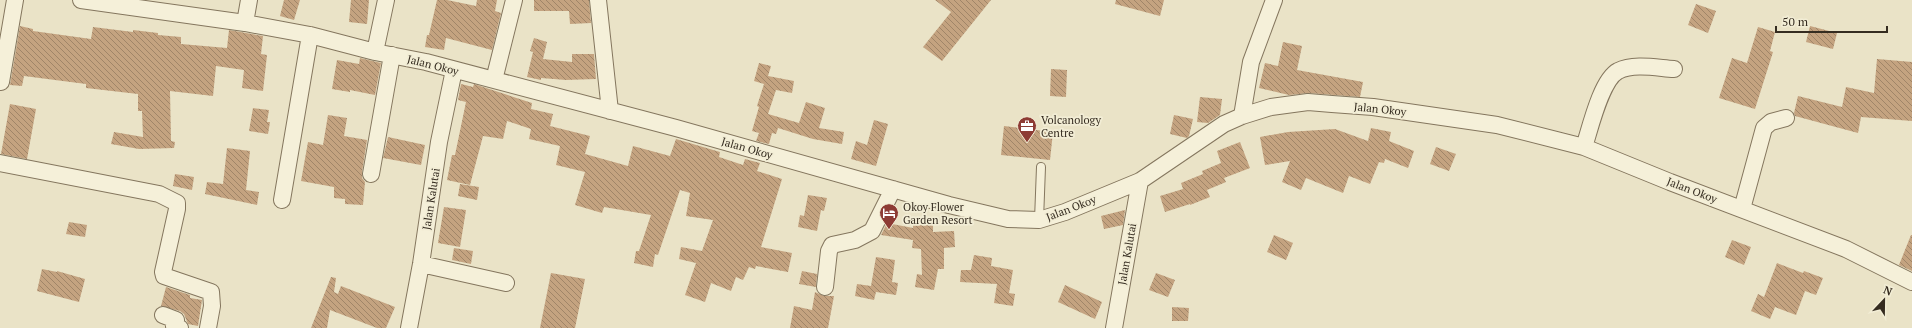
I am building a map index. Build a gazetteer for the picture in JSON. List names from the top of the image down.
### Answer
{
  "streets": {
    "street": ["Jalan Okoy", "Jalan Kalutai"]
  },
  "crossings": [
    ["Jalan Okoy", "Jalan Kalutai"]
  ],
  "places": {
    "office": ["Volcanology Centre"],
    "hotel": ["Okoy Flower Garden Resort"]
  },
  "scale_bar": "50 m",
  "north": "top"
}
